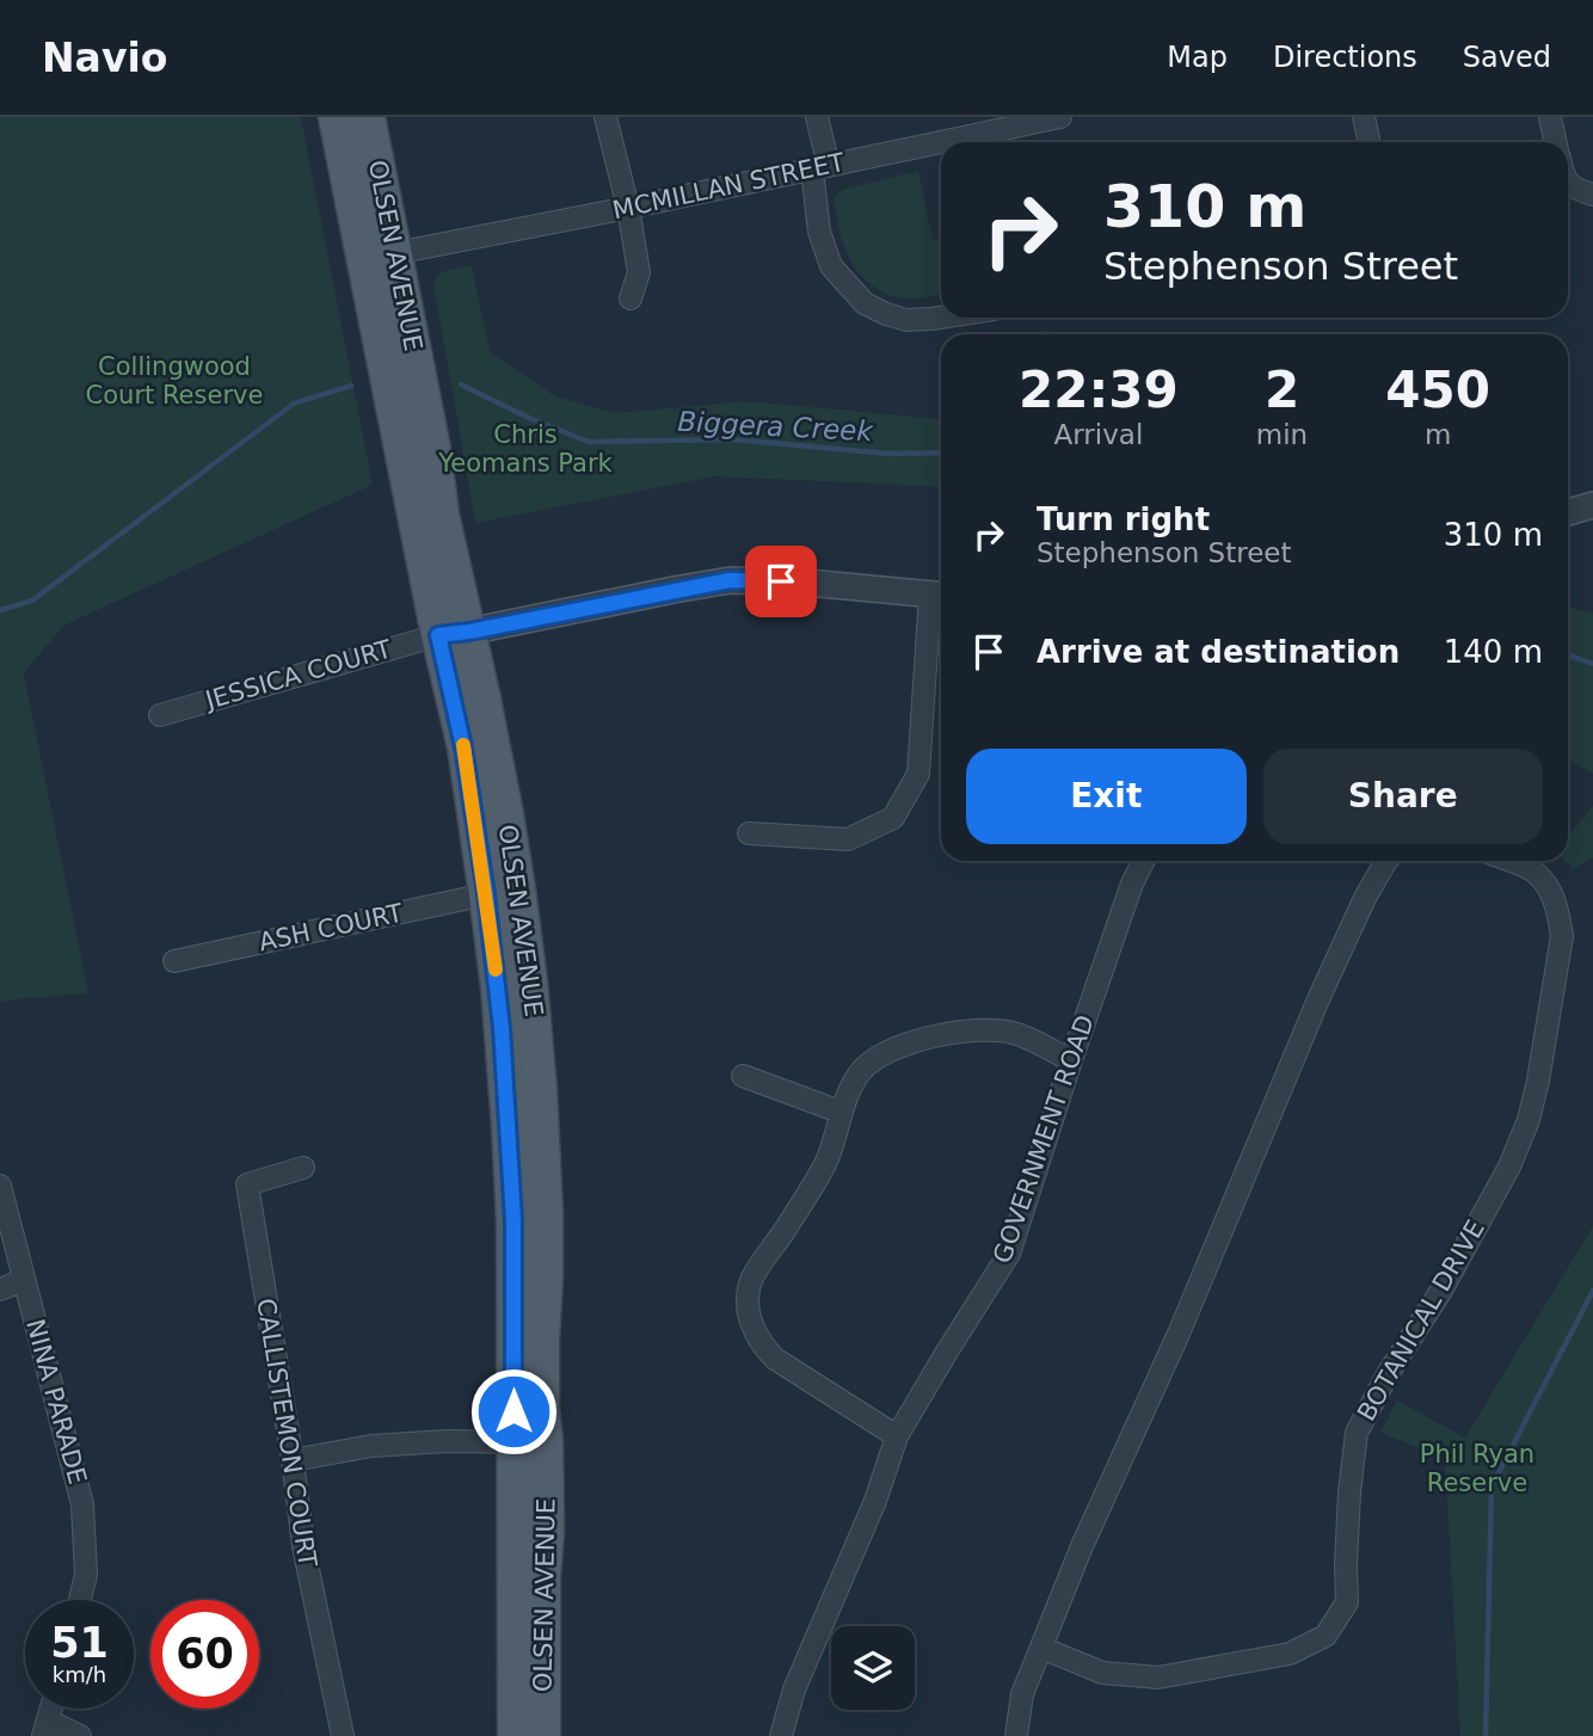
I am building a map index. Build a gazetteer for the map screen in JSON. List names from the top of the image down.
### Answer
{
  "streets": {
    "main road": ["OLSEN AVENUE"],
    "street": [
      "MCMILLAN STREET",
      "JESSICA COURT",
      "ASH COURT",
      "GOVERNMENT ROAD",
      "BOTANICAL DRIVE",
      "NINA PARADE",
      "CALLISTEMON COURT"
    ]
  },
  "crossings": [
    ["MCMILLAN STREET", "OLSEN AVENUE"],
    ["OLSEN AVENUE", "JESSICA COURT"],
    ["OLSEN AVENUE", "ASH COURT"]
  ],
  "water": ["Biggera Creek"],
  "parks": ["Collingwood Court Reserve", "Chris Yeomans Park", "Phil Ryan Reserve"],
  "page": {
    "header": "Navio",
    "nav": ["Map", "Directions", "Saved"],
    "turn": ["310 m", "Stephenson Street"],
    "eta": [
      "22:39",
      "Arrival",
      "2",
      "min",
      "450",
      "m"
    ],
    "list": [
      {
        "name": "Turn right",
        "note": "Stephenson Street",
        "value": "310 m"
      },
      {
        "name": "Arrive at destination",
        "value": "140 m"
      }
    ],
    "buttons": ["Exit", "Share"],
    "speed": "51 km/h",
    "limit": "60"
  }
}
